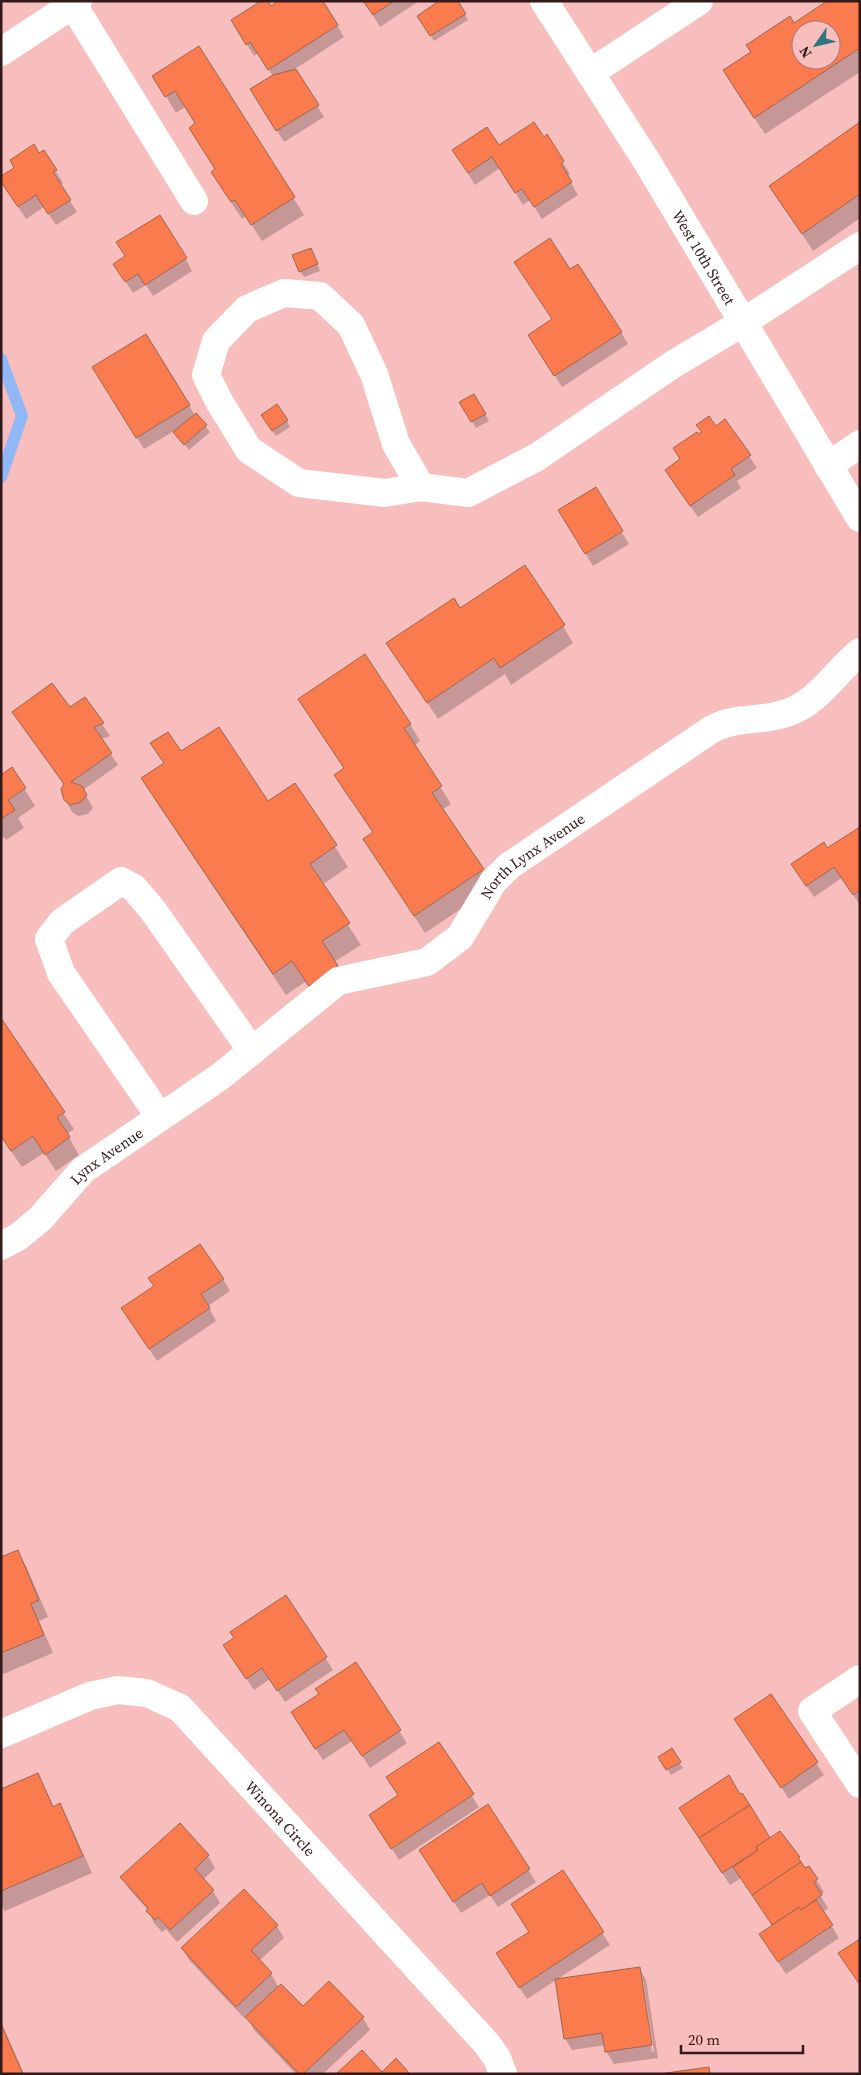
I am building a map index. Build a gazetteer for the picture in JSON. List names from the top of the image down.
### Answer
{
  "streets": {
    "street": [
      "West 10th Street",
      "North Lynx Avenue",
      "Lynx Avenue",
      "Winona Circle"
    ]
  },
  "crossings": [
    ["North Lynx Avenue", "Lynx Avenue"]
  ],
  "scale_bar": "20 m",
  "north": "bottom left"
}
